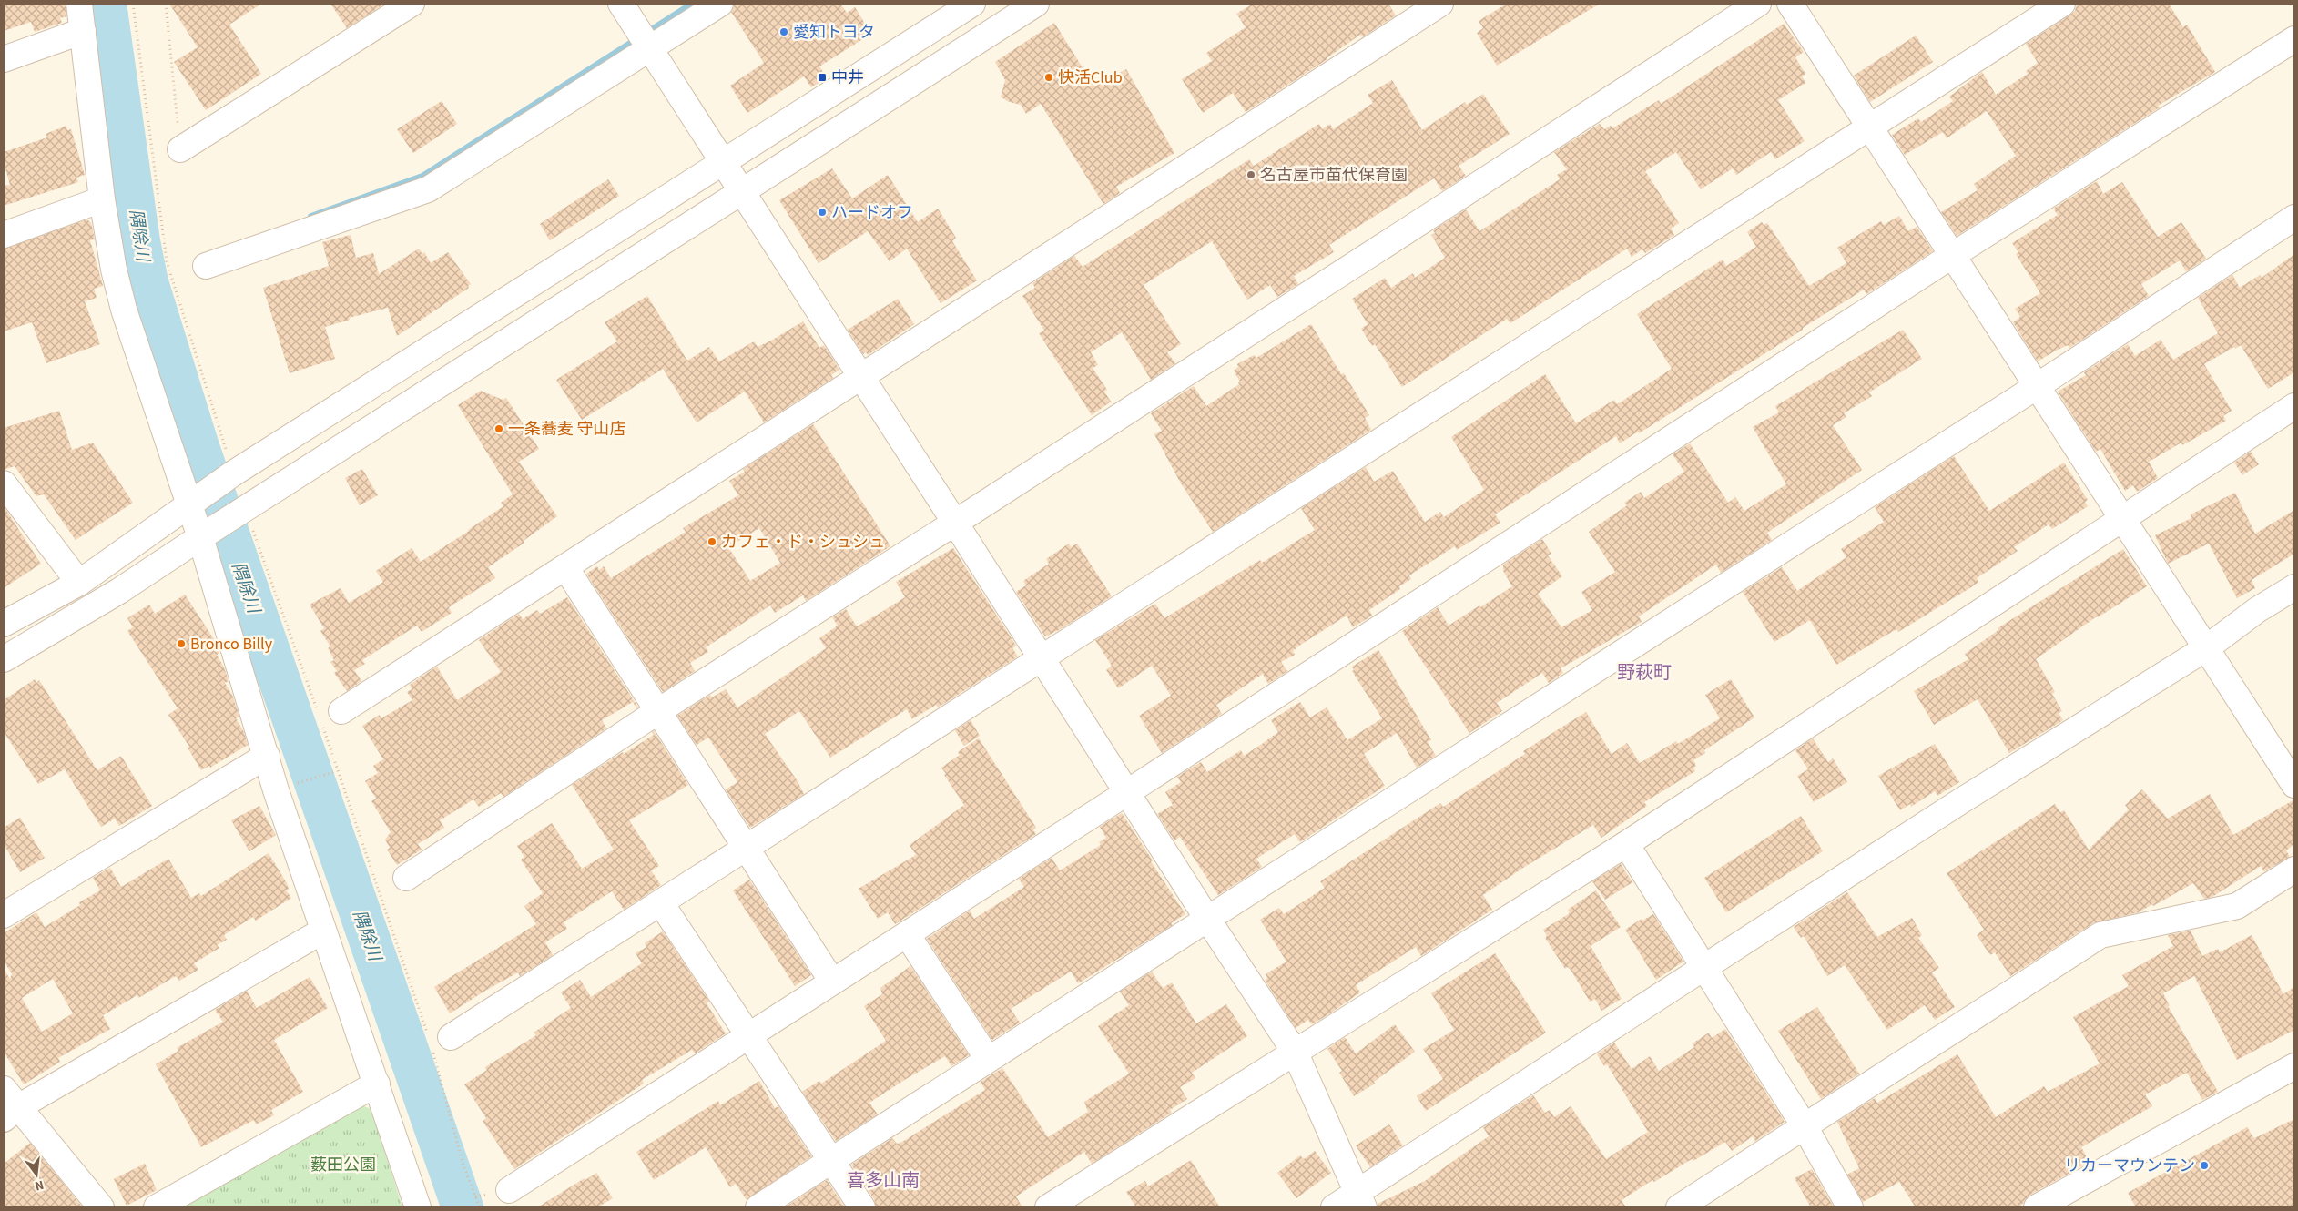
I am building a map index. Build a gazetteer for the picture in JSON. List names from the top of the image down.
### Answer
{
  "districts": ["野萩町", "喜多山南"],
  "water": ["隅除川"],
  "parks": ["薮田公園"],
  "places": {
    "other": [
      "愛知トヨタ",
      "快活Club",
      "名古屋市苗代保育園",
      "ハードオフ",
      "一条蕎麦 守山店",
      "カフェ・ド・シュシュ",
      "Bronco Billy",
      "リカーマウンテン"
    ],
    "transit": ["中井"]
  },
  "north": "bottom"
}
